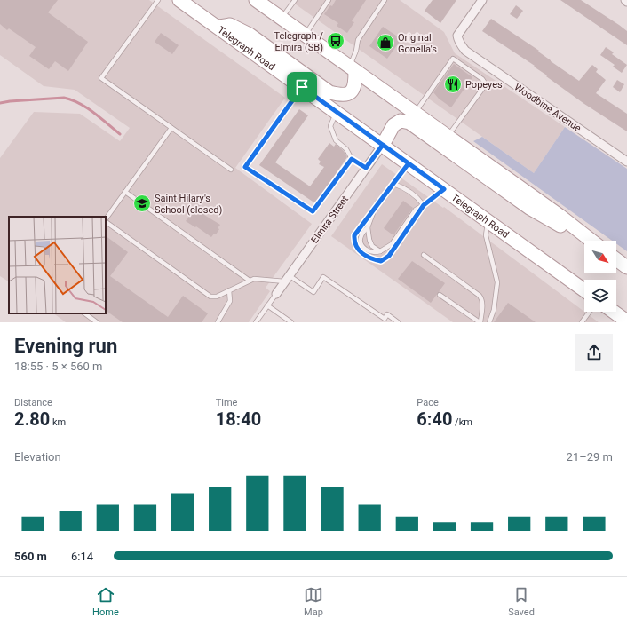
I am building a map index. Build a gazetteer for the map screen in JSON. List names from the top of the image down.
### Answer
{
  "streets": {
    "main road": ["Telegraph Road"],
    "street": ["Woodbine Avenue", "Elmira Street"]
  },
  "crossings": [
    ["Telegraph Road", "Elmira Street"]
  ],
  "places": {
    "bus stop": ["Telegraph / Elmira (SB)"],
    "shop": ["Original Gonella's"],
    "restaurant": ["Popeyes"],
    "school or university": ["Saint Hilary's School (closed)"]
  },
  "north": "bottom right",
  "page": {
    "heading": ["Evening run", "18:55 · 5 × 560 m"],
    "stats": [
      ["Distance", "2.80 km"],
      ["Time", "18:40"],
      ["Pace", "6:40 /km"]
    ],
    "chart": ["Elevation", "21–29 m"],
    "list": [
      {
        "name": "560 m",
        "note": "6:14"
      }
    ],
    "tabs": ["Home", "Map", "Saved"]
  }
}
